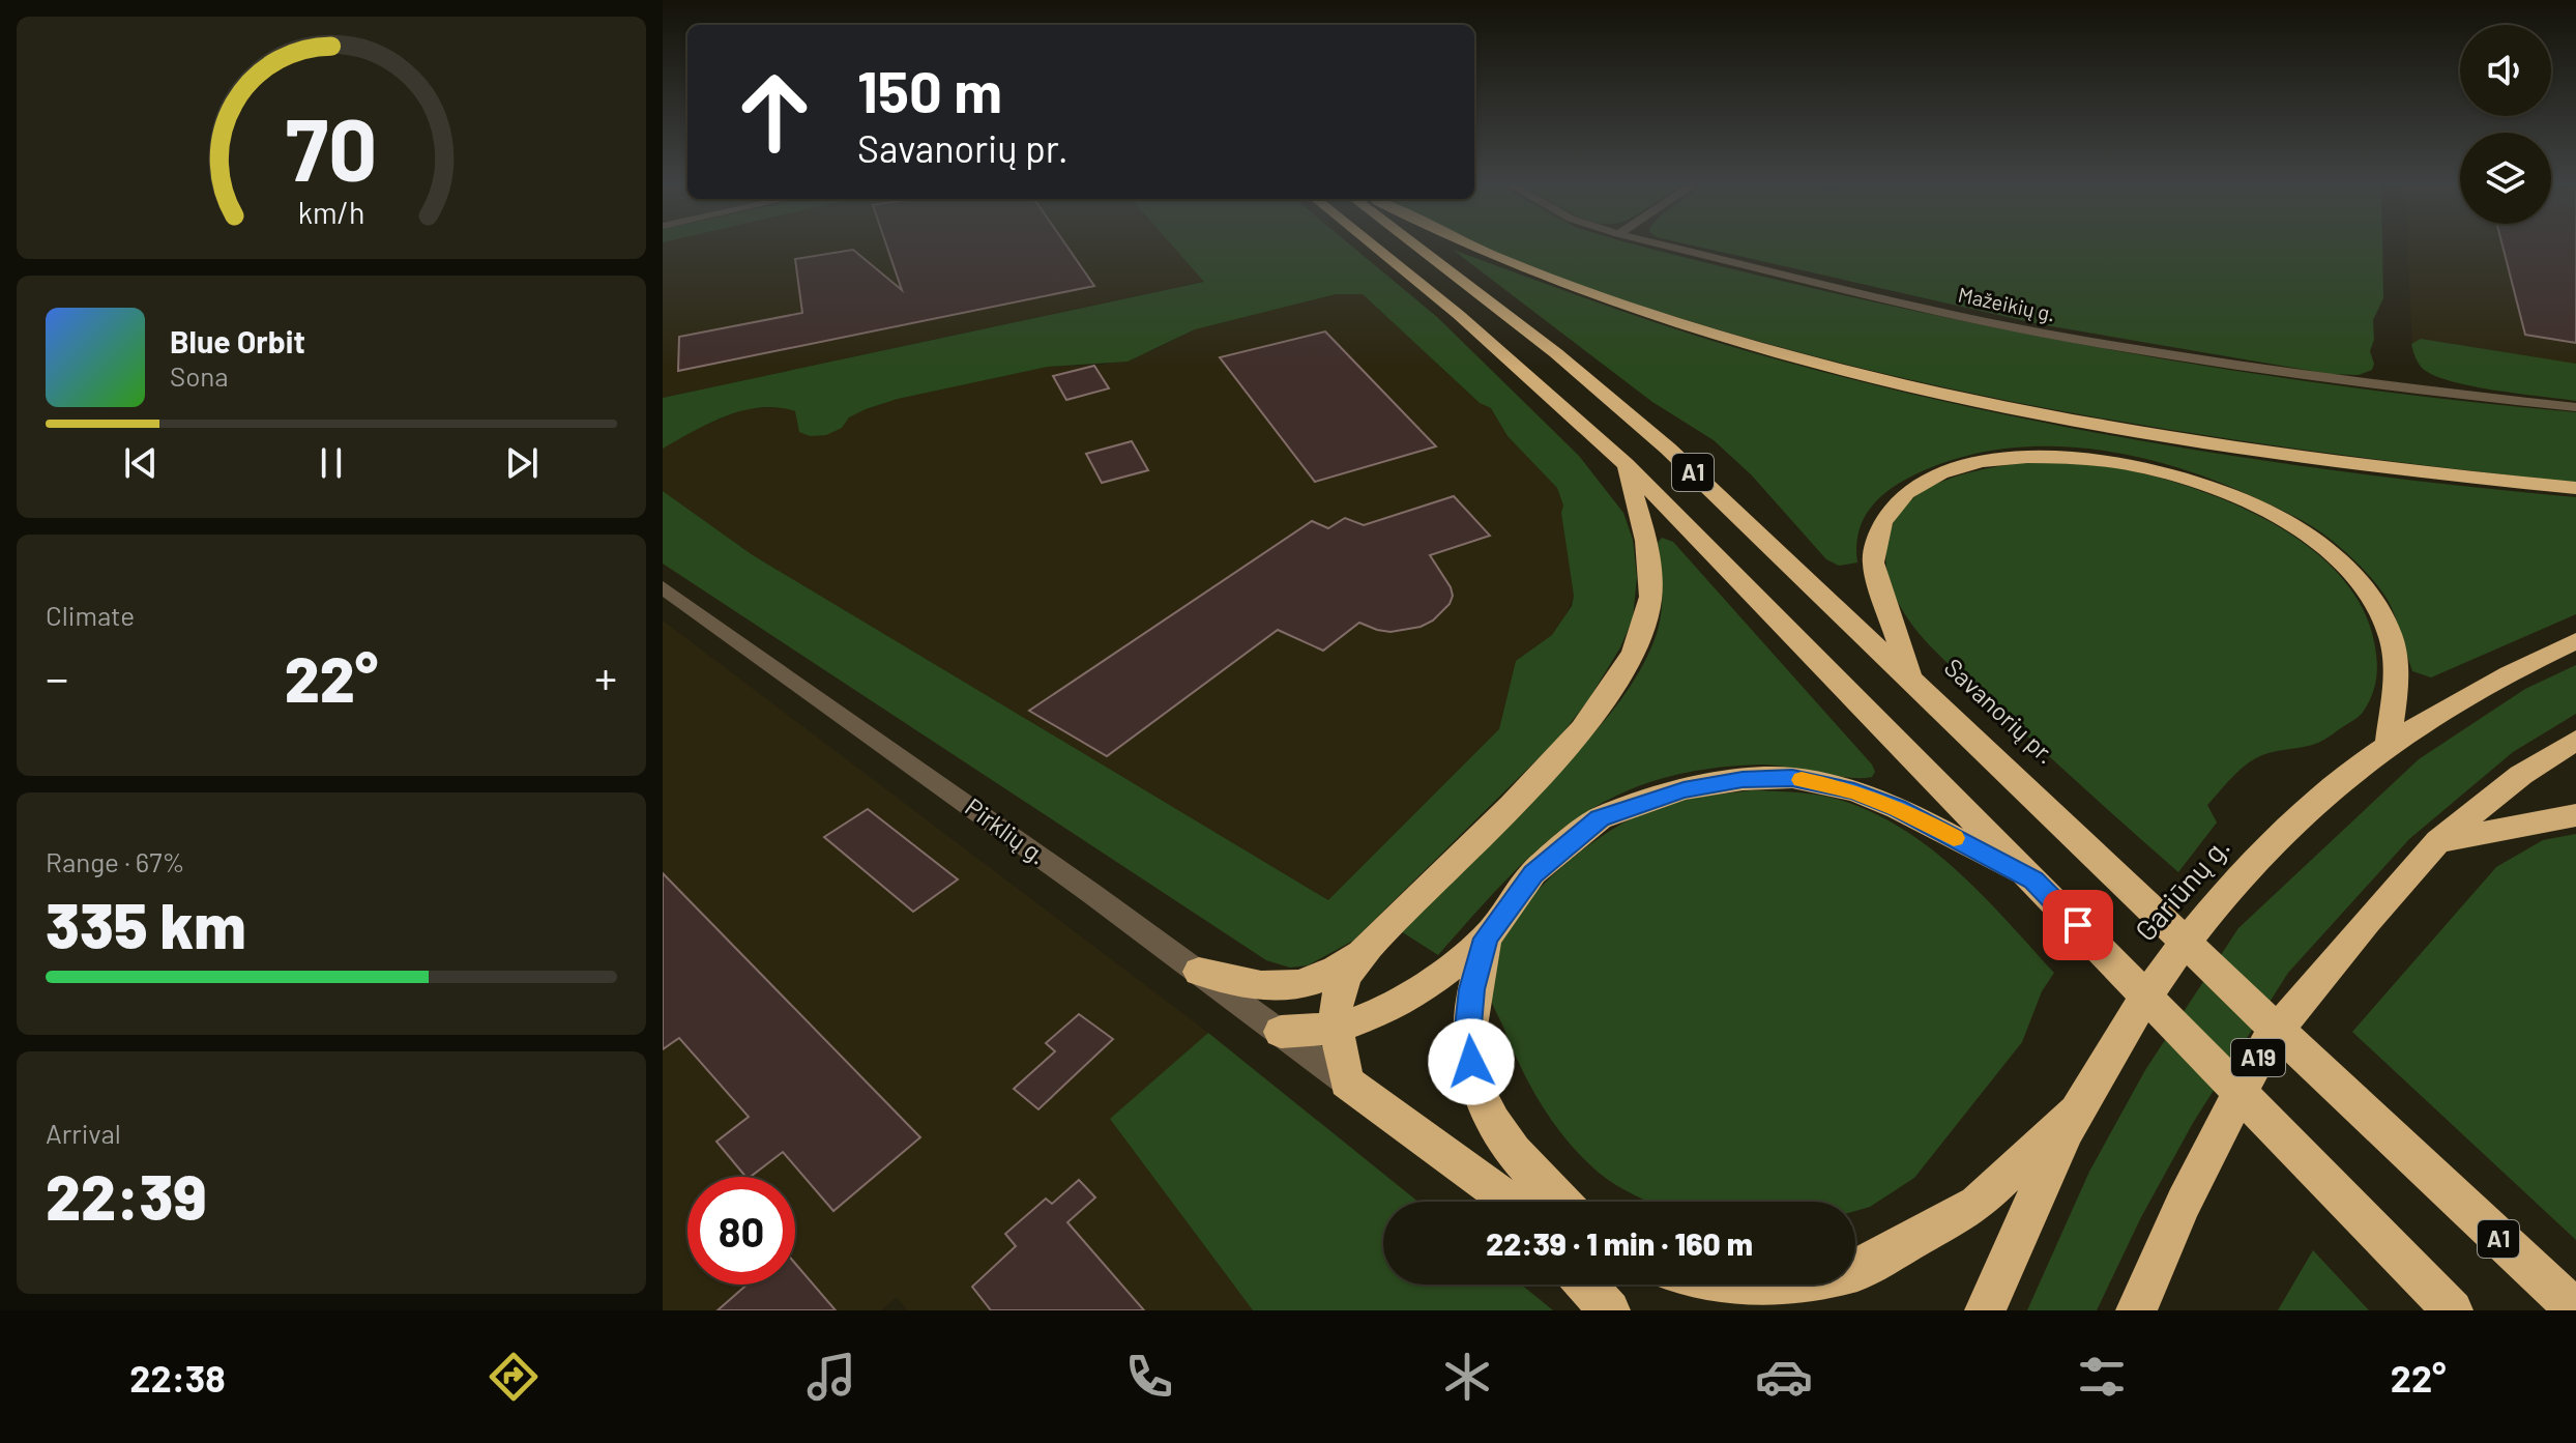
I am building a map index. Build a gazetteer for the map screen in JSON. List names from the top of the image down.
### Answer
{
  "streets": {
    "highway": [
      "A1",
      "Savanorių pr.",
      "Gariūnų g.",
      "A19"
    ],
    "street": ["Mažeikių g.", "Pirklių g."]
  },
  "page": {
    "turn": ["150 m", "Savanorių pr."],
    "song": ["Blue Orbit", "Sona"],
    "tile": [
      "Climate",
      ["Range · 67%", "335 km"],
      ["Arrival", "22:39"]
    ],
    "heat": ["−", "22°", "+"],
    "limit": "80",
    "trip": "22:39 · 1 min · 160 m",
    "tabs": ["22:38", "22°"],
    "gauge": ["70", "km/h"]
  }
}
